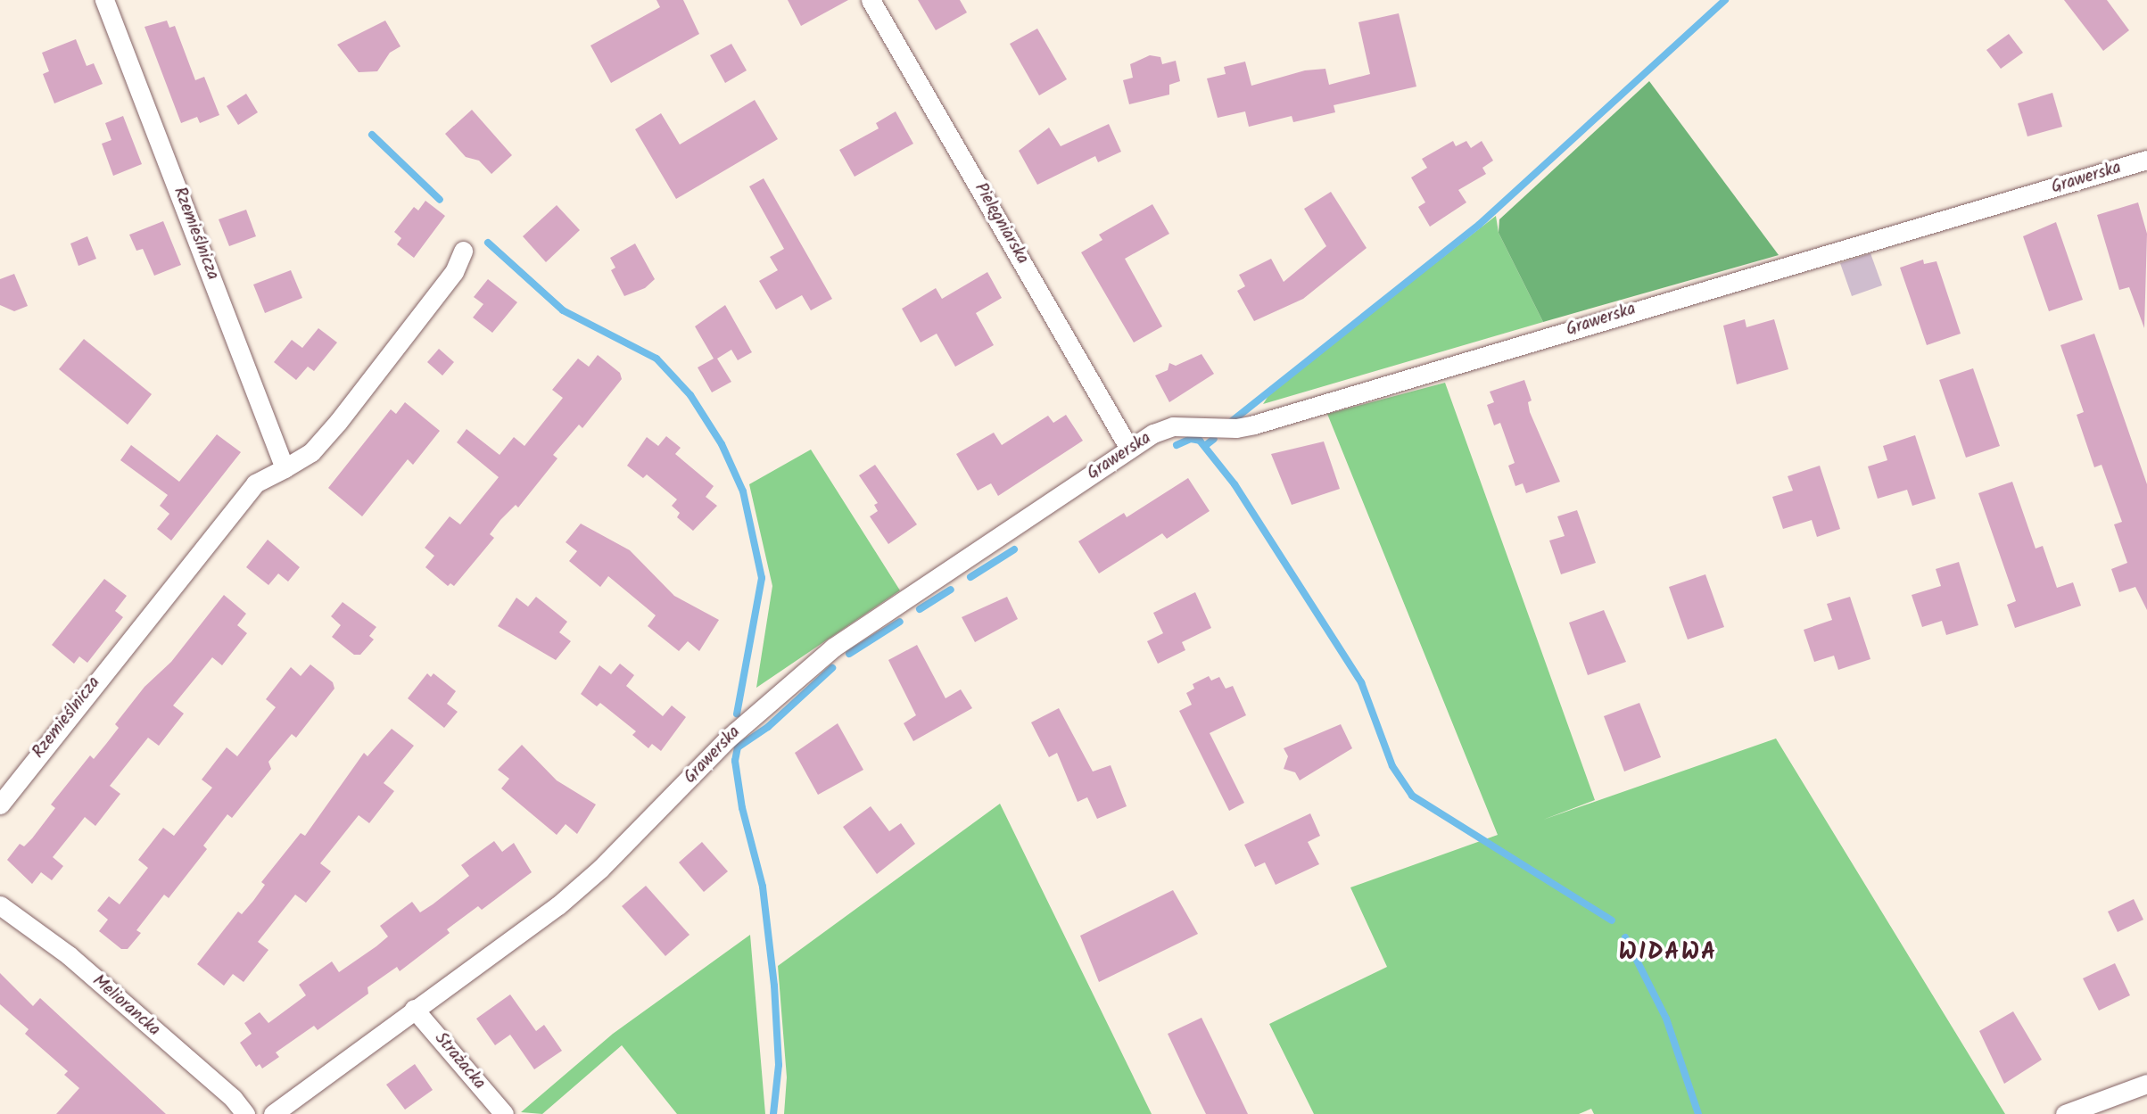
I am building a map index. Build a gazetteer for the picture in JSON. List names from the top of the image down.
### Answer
{
  "streets": {
    "street": [
      "Grawerska",
      "Pielęgniarska",
      "Rzemieślnicza",
      "Meliorancka",
      "Strażacka"
    ]
  },
  "crossings": [
    ["Grawerska", "Pielęgniarska"],
    ["Grawerska", "Strażacka"]
  ],
  "districts": ["WIDAWA"]
}
